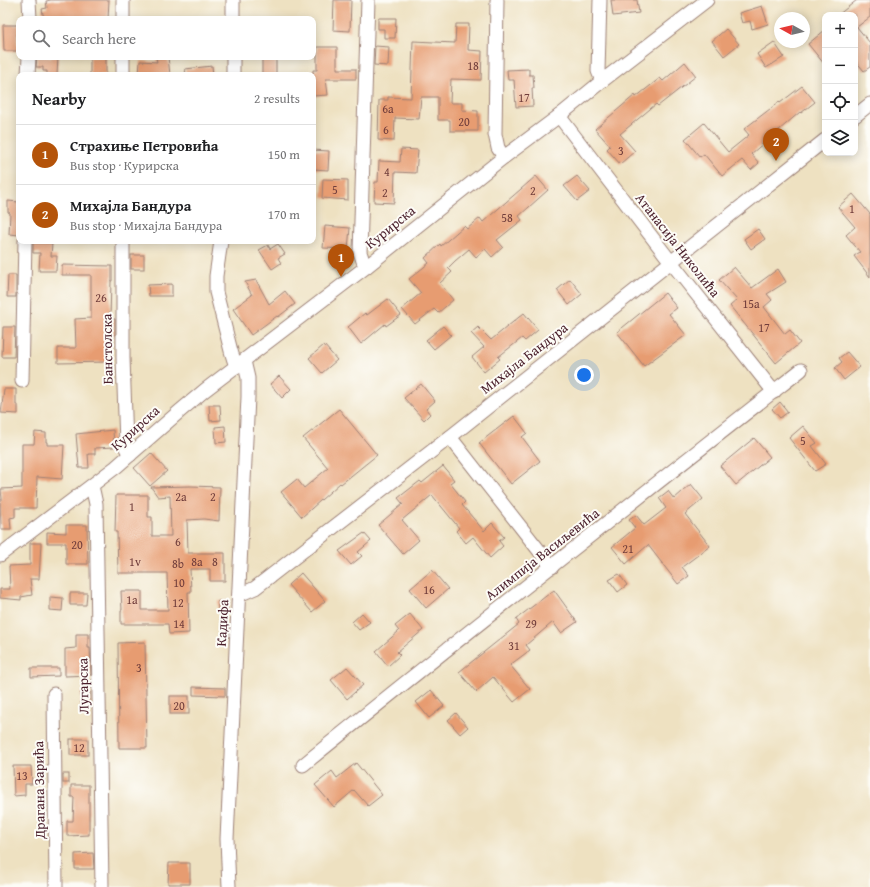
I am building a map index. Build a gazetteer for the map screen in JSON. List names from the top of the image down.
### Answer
{
  "streets": {
    "street": [
      "Курирска",
      "Атанасија Николића",
      "Банстолска",
      "Михајла Бандура",
      "Алимпија Васиљевића",
      "Кадифа",
      "Лугарска",
      "Драгана Зарића"
    ]
  },
  "crossings": [
    ["Курирска", "Атанасија Николића"],
    ["Курирска", "Банстолска"],
    ["Курирска", "Кадифа"],
    ["Курирска", "Лугарска"],
    ["Атанасија Николића", "Михајла Бандура"],
    ["Атанасија Николића", "Алимпија Васиљевића"],
    ["Михајла Бандура", "Кадифа"]
  ],
  "house_numbers": [
    "18",
    "17",
    "6a",
    "20",
    "6",
    "3",
    "4",
    "5",
    "2",
    "2",
    "1",
    "58",
    "26",
    "15a",
    "17",
    "5",
    "2a",
    "2",
    "1",
    "6",
    "20",
    "21",
    "1v",
    "8a",
    "8",
    "8b",
    "10",
    "16",
    "1a",
    "12",
    "14",
    "29",
    "31",
    "3",
    "20",
    "12",
    "13"
  ],
  "north": "left",
  "page": {
    "map_buttons": ["+", "−"],
    "search": "Search here",
    "heading": ["Nearby", "2 results"],
    "list": [
      {
        "mark": "1",
        "name": "Страхиње Петровића",
        "note": "Bus stop · Курирска",
        "value": "150 m"
      },
      {
        "mark": "2",
        "name": "Михајла Бандура",
        "note": "Bus stop · Михајла Бандура",
        "value": "170 m"
      }
    ],
    "pins": ["2", "1"]
  }
}
